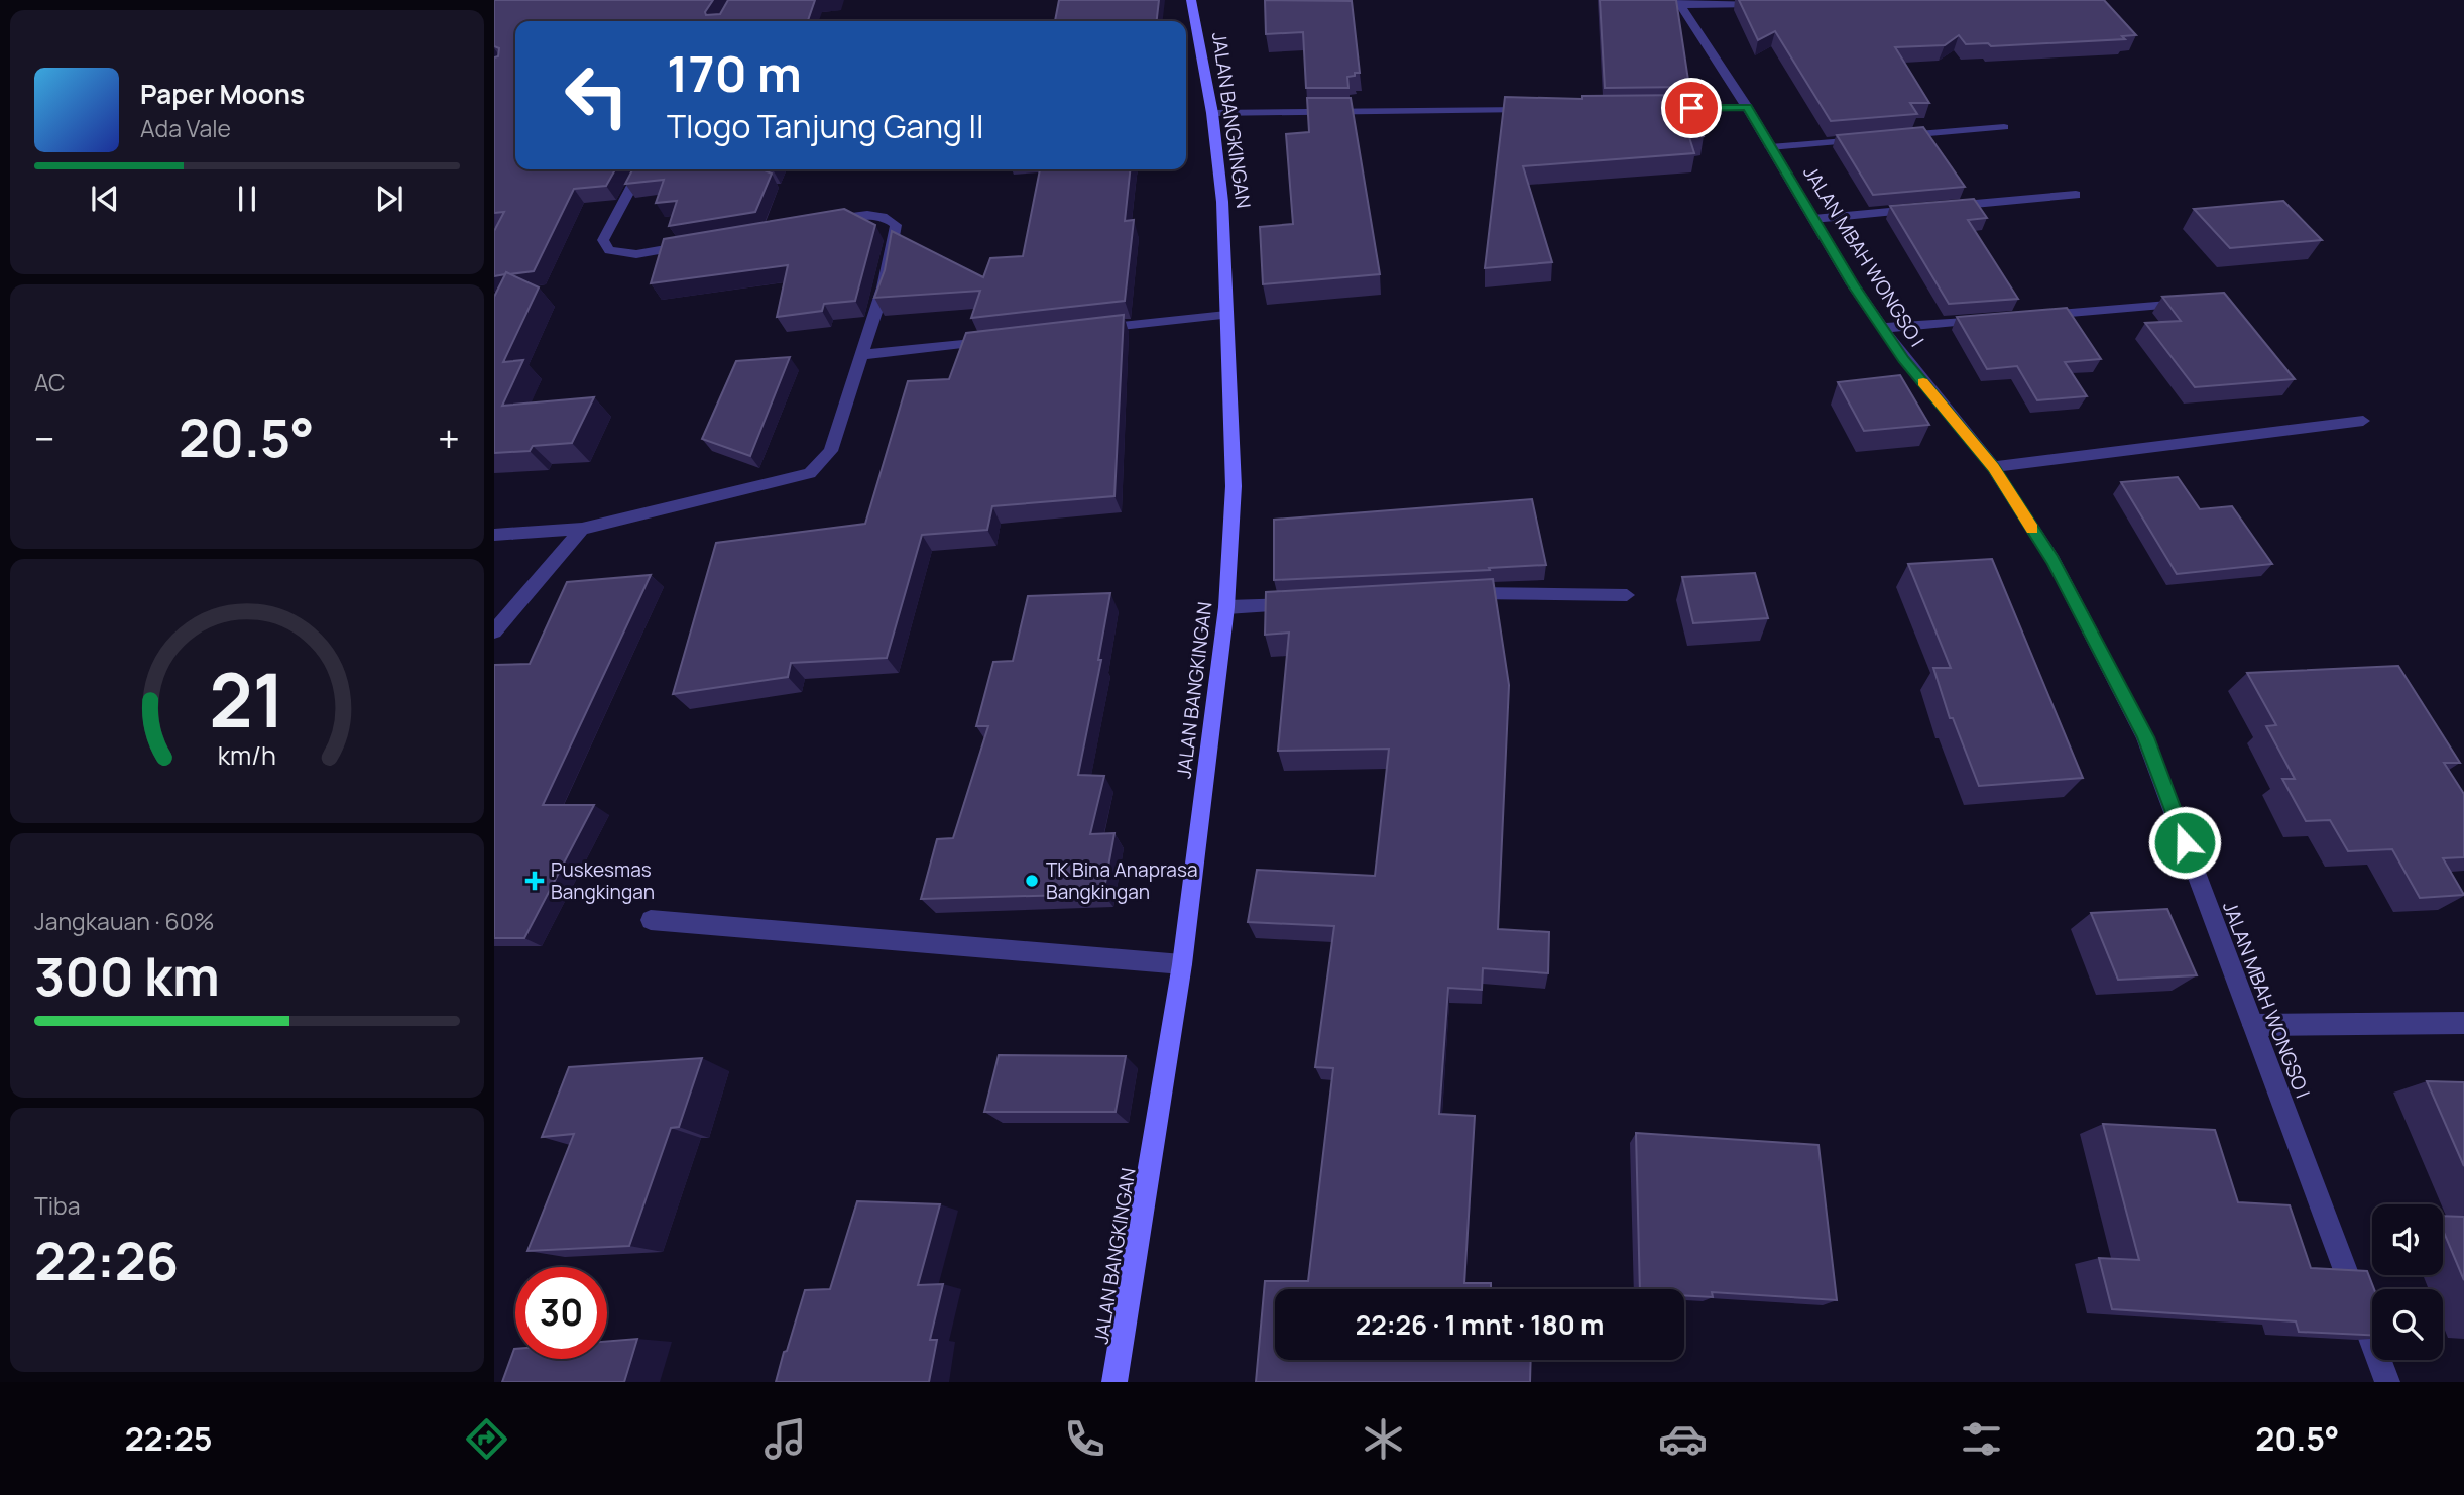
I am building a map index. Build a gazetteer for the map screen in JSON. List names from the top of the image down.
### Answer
{
  "streets": {
    "street": ["JALAN BANGKINGAN", "JALAN MBAH WONGSO I"]
  },
  "places": {
    "health": ["Puskesmas Bangkingan"],
    "other": ["TK Bina Anaprasa Bangkingan"]
  },
  "page": {
    "turn": ["170 m", "Tlogo Tanjung Gang II"],
    "song": ["Paper Moons", "Ada Vale"],
    "tile": [
      "AC",
      ["Jangkauan · 60%", "300 km"],
      ["Tiba", "22:26"]
    ],
    "heat": ["−", "20.5°", "+"],
    "limit": "30",
    "trip": "22:26 · 1 mnt · 180 m",
    "tabs": ["22:25", "20.5°"],
    "gauge": ["21", "km/h"]
  }
}
